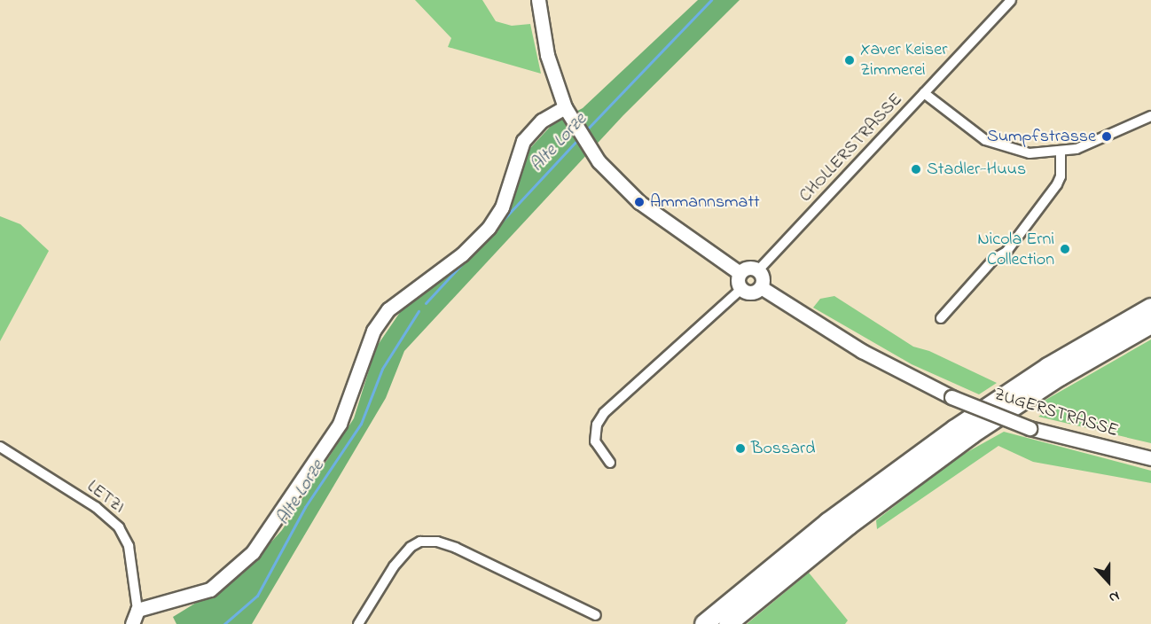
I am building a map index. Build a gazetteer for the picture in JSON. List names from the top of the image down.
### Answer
{
  "streets": {
    "street": ["CHOLLERSTRASSE", "ZUGERSTRASSE", "LETZI"]
  },
  "crossings": [
    ["CHOLLERSTRASSE", "ZUGERSTRASSE"]
  ],
  "water": ["Alte Lorze"],
  "places": [
    "Xaver Keiser Zimmerei",
    "Sumpfstrasse",
    "Stadler-Huus",
    "Ammannsmatt",
    "Nicola Erni Collection",
    "Bossard"
  ],
  "north": "bottom"
}
